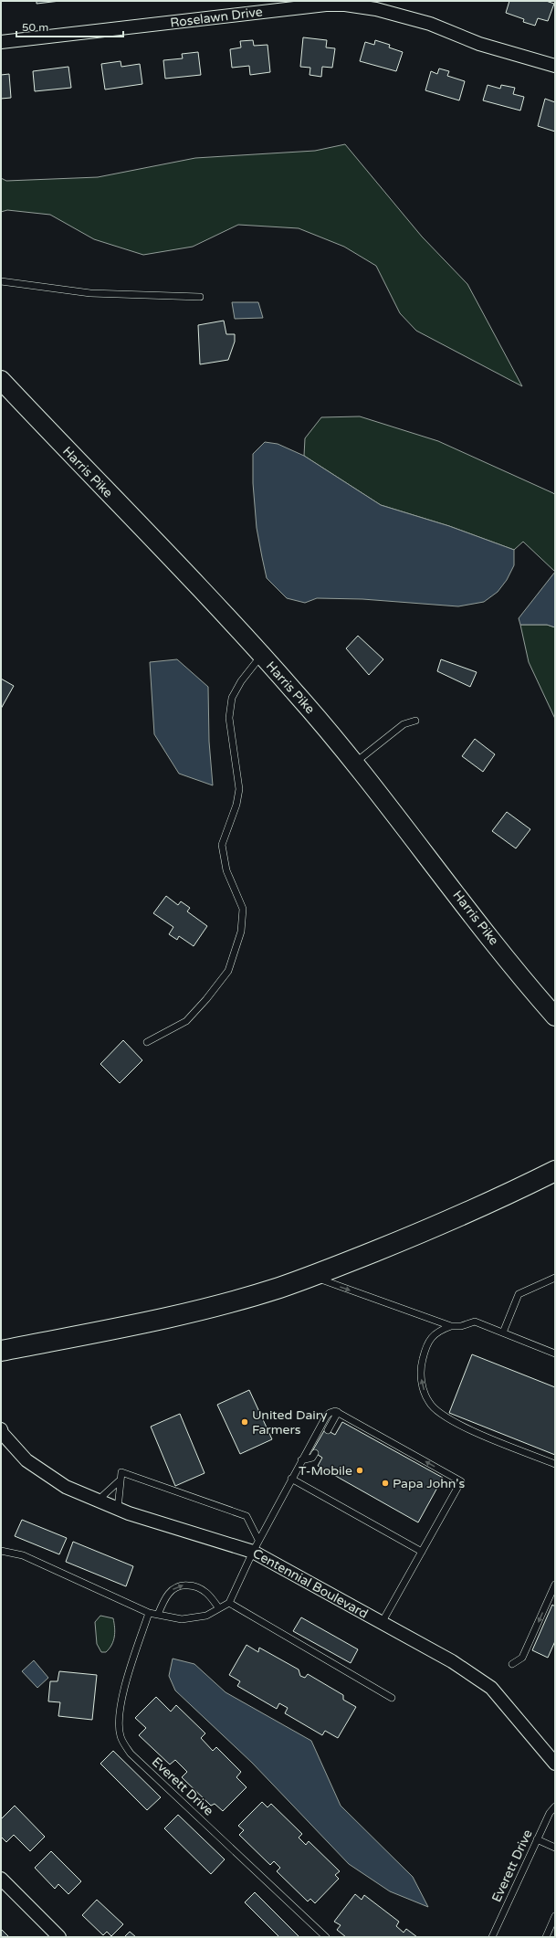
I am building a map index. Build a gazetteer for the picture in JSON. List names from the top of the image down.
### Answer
{
  "streets": {
    "main road": ["Harris Pike"],
    "street": ["Roselawn Drive", "Centennial Boulevard"],
    "lane": ["Everett Drive"]
  },
  "places": ["United Dairy Farmers", "T-Mobile", "Papa John's"],
  "scale_bar": "50 m"
}
